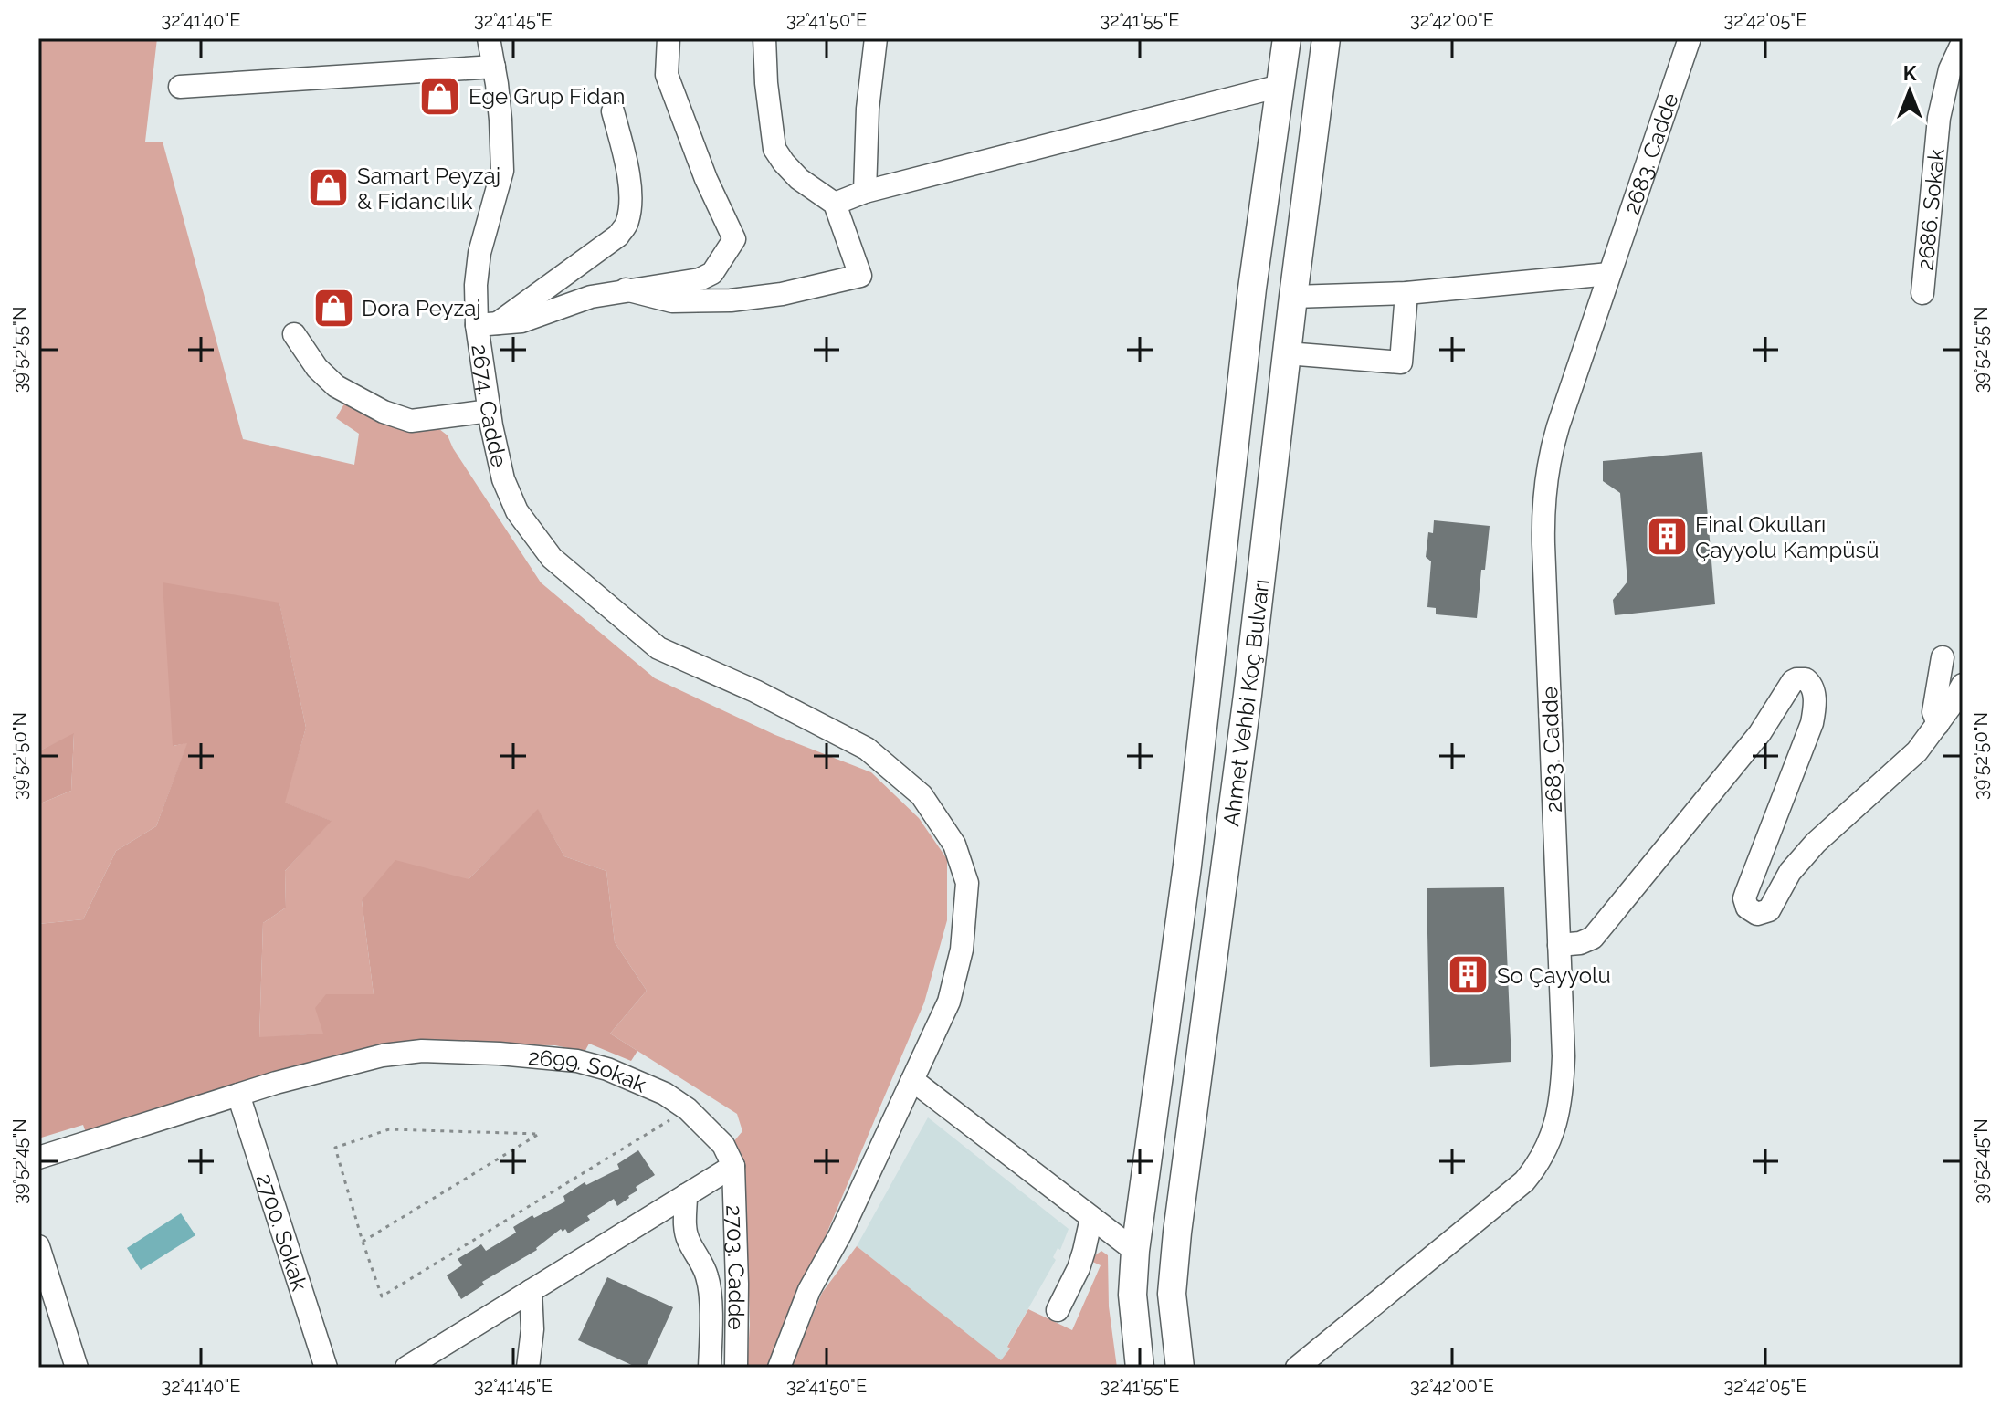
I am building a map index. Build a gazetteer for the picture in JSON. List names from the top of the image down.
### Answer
{
  "streets": {
    "main road": ["Ahmet Vehbi Koç Bulvarı"],
    "street": [
      "2683. Cadde",
      "2686. Sokak",
      "2674. Cadde",
      "2699. Sokak",
      "2700. Sokak",
      "2703. Cadde"
    ]
  },
  "crossings": [
    ["2699. Sokak", "2700. Sokak"],
    ["2699. Sokak", "2703. Cadde"]
  ],
  "places": {
    "shop": ["Ege Grup Fidan", "Samart Peyzaj & Fidancılık", "Dora Peyzaj"],
    "building": ["Final Okulları Çayyolu Kampüsü", "So Çayyolu"]
  },
  "north": "top",
  "coordinates": [
    "32°41'40\"E",
    "32°41'45\"E",
    "32°41'50\"E",
    "32°41'55\"E",
    "32°42'00\"E",
    "32°42'05\"E",
    "39°52'55\"N",
    "39°52'50\"N",
    "39°52'45\"N"
  ]
}
